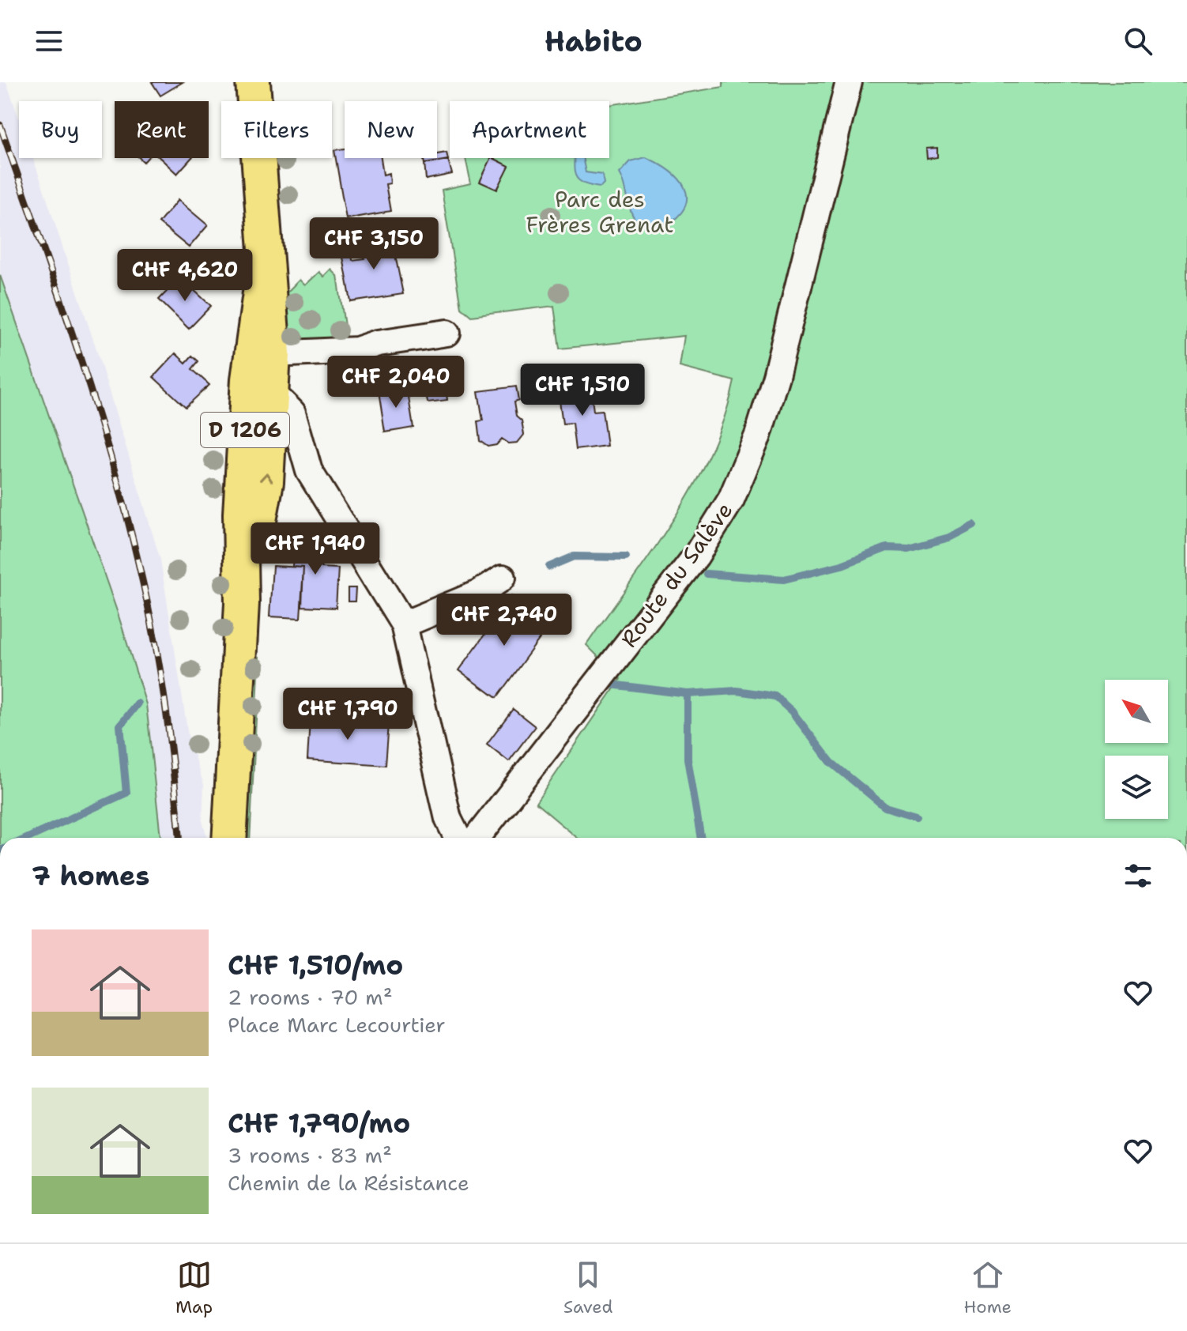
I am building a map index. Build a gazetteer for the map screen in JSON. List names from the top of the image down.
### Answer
{
  "streets": {
    "main road": ["D 1206"],
    "street": ["Route du Salève"]
  },
  "parks": ["Parc des Frères Grenat"],
  "north": "top left",
  "page": {
    "header": "Habito",
    "chip": [
      "Buy",
      "Rent",
      "Filters",
      "New",
      "Apartment"
    ],
    "price": [
      "CHF 3,150",
      "CHF 4,620",
      "CHF 2,040",
      "CHF 1,510",
      "CHF 1,940",
      "CHF 2,740",
      "CHF 1,790"
    ],
    "heading": "7 homes",
    "list": [
      {
        "name": "CHF 1,510/mo",
        "note": "2 rooms · 70 m² · Place Marc Lecourtier"
      },
      {
        "name": "CHF 1,790/mo",
        "note": "3 rooms · 83 m² · Chemin de la Résistance"
      }
    ],
    "tabs": ["Map", "Saved", "Home"]
  }
}
